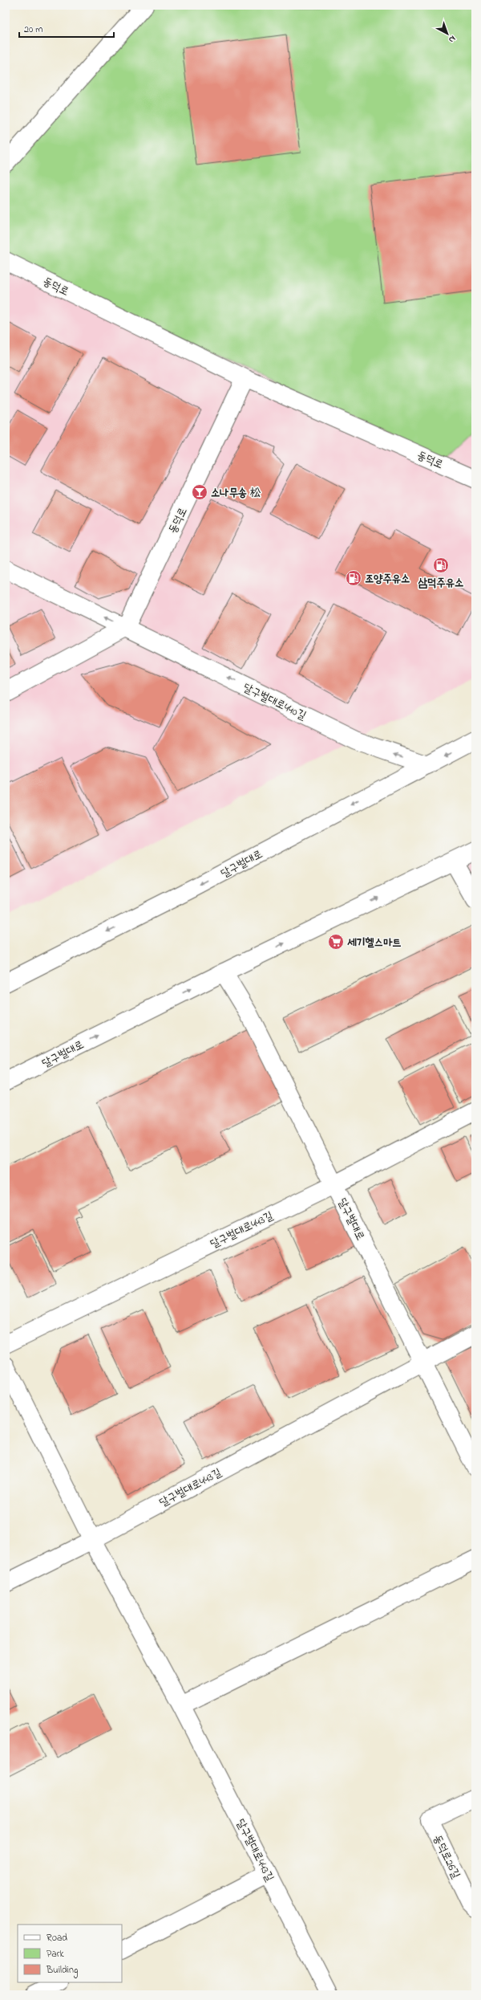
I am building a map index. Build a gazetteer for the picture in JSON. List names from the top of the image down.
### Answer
{
  "streets": {
    "street": [
      "동덕로",
      "달구벌대로440길",
      "달구벌대로",
      "달구벌대로443길",
      "동덕로26길"
    ]
  },
  "crossings": [
    ["동덕로", "달구벌대로440길"],
    ["달구벌대로440길", "달구벌대로"],
    ["달구벌대로", "달구벌대로443길"]
  ],
  "one_way": ["달구벌대로440길"],
  "places": {
    "bar": ["소나무송 松"],
    "fuel station": ["삼덕주유소", "조양주유소"],
    "supermarket": ["세기헬스마트"]
  },
  "legend": ["Road", "Park", "Building"],
  "scale_bar": "20 m",
  "north": "bottom right"
}
